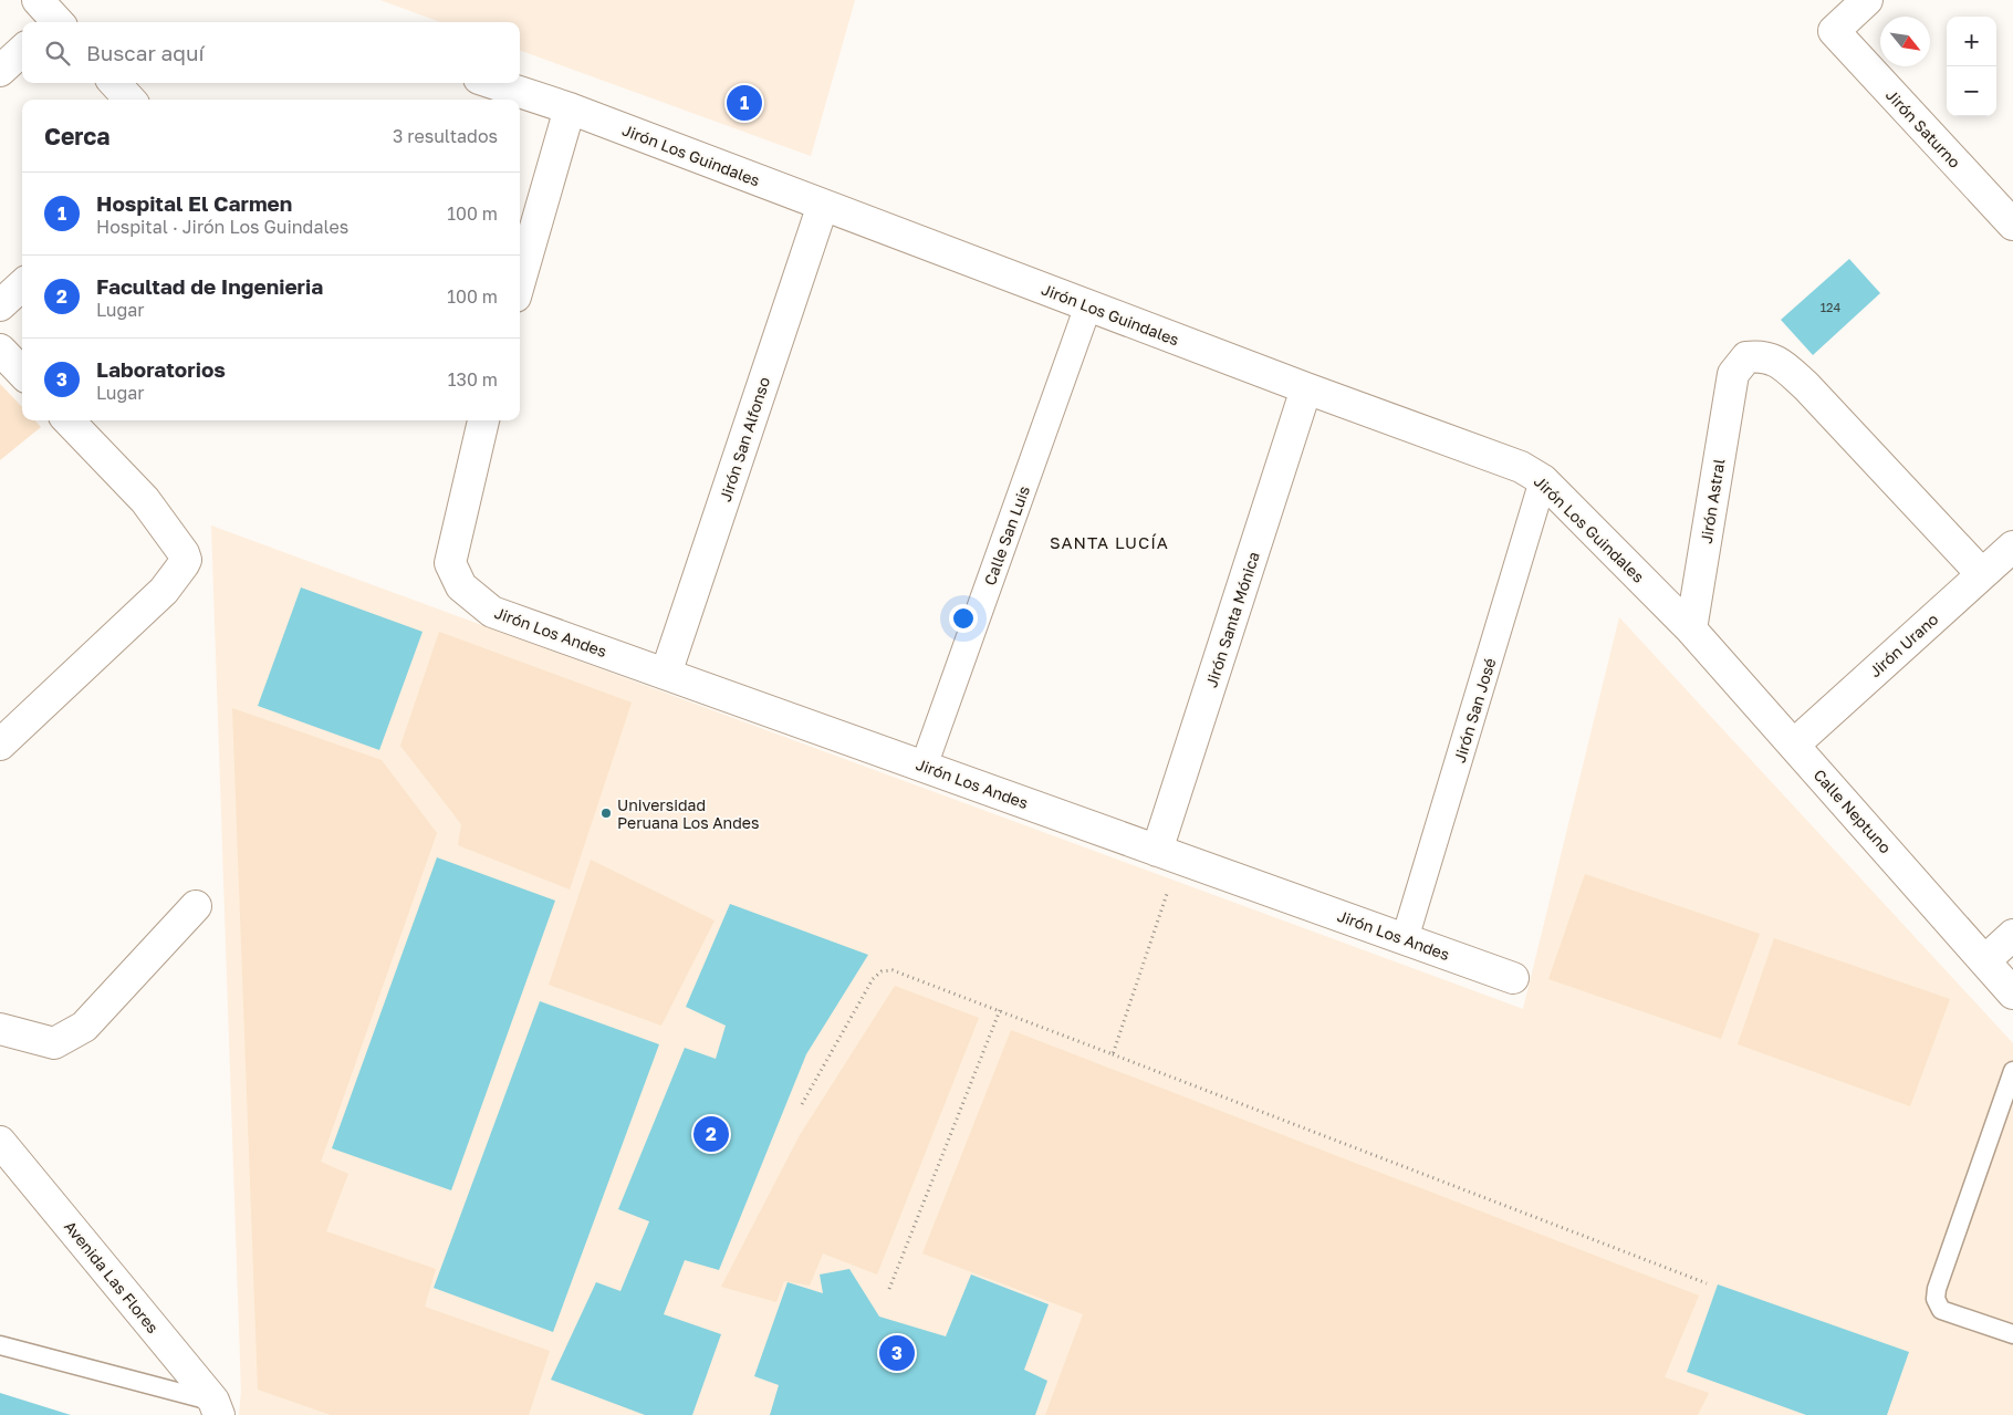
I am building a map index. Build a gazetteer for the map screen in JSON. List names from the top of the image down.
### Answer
{
  "streets": {
    "street": [
      "Jirón Saturno",
      "Jirón Los Guindales",
      "Jirón San Alfonso",
      "Jirón Astral",
      "Calle San Luis",
      "Jirón Santa Mónica",
      "Jirón Los Andes",
      "Jirón Urano",
      "Jirón San José",
      "Calle Neptuno",
      "Avenida Las Flores"
    ]
  },
  "crossings": [
    ["Jirón Los Guindales", "Jirón San Alfonso"],
    ["Jirón Los Guindales", "Jirón Astral"],
    ["Jirón Los Guindales", "Calle San Luis"],
    ["Jirón Los Guindales", "Jirón Santa Mónica"],
    ["Jirón Los Guindales", "Jirón San José"],
    ["Jirón Los Guindales", "Calle Neptuno"],
    ["Jirón San Alfonso", "Jirón Los Andes"],
    ["Jirón Astral", "Jirón Urano"],
    ["Jirón Astral", "Calle Neptuno"],
    ["Calle San Luis", "Jirón Los Andes"],
    ["Jirón Santa Mónica", "Jirón Los Andes"],
    ["Jirón Los Andes", "Jirón San José"],
    ["Jirón Urano", "Calle Neptuno"]
  ],
  "districts": ["SANTA LUCÍA"],
  "places": ["Universidad Peruana Los Andes"],
  "house_numbers": ["124"],
  "north": "bottom right",
  "page": {
    "map_buttons": ["+", "−"],
    "search": "Buscar aquí",
    "pins": ["1", "2", "3"],
    "heading": ["Cerca", "3 resultados"],
    "list": [
      {
        "mark": "1",
        "name": "Hospital El Carmen",
        "note": "Hospital · Jirón Los Guindales",
        "value": "100 m"
      },
      {
        "mark": "2",
        "name": "Facultad de Ingenieria",
        "note": "Lugar",
        "value": "100 m"
      },
      {
        "mark": "3",
        "name": "Laboratorios",
        "note": "Lugar",
        "value": "130 m"
      }
    ]
  }
}
